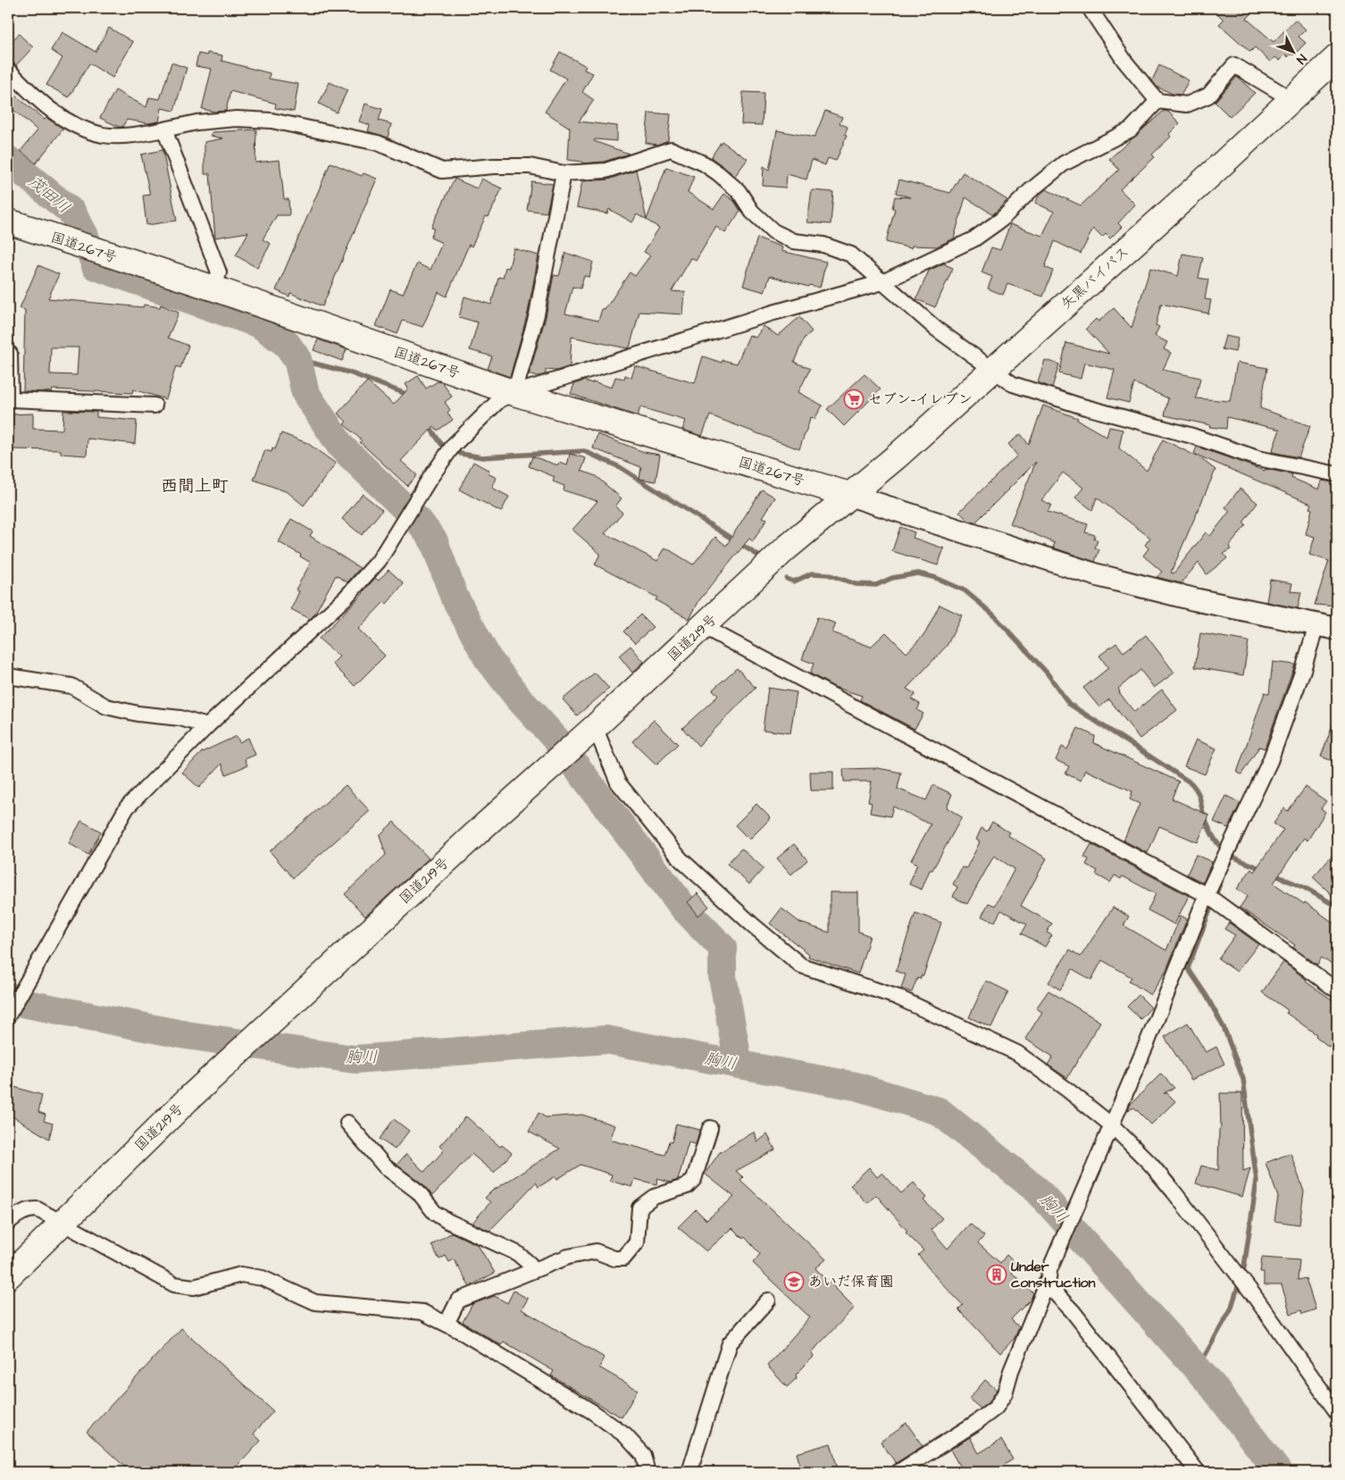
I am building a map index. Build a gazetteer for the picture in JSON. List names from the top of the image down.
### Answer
{
  "streets": {
    "highway": ["国道267号", "矢黒バイパス", "国道219号"]
  },
  "crossings": [
    ["国道267号", "矢黒バイパス"],
    ["国道267号", "国道219号"],
    ["矢黒バイパス", "国道219号"]
  ],
  "districts": ["西間上町"],
  "water": ["茂田川", "胸川"],
  "places": {
    "supermarket": ["セブン-イレブン"],
    "building": ["Under construction"],
    "school or university": ["あいだ保育園"]
  },
  "north": "bottom right"
}
